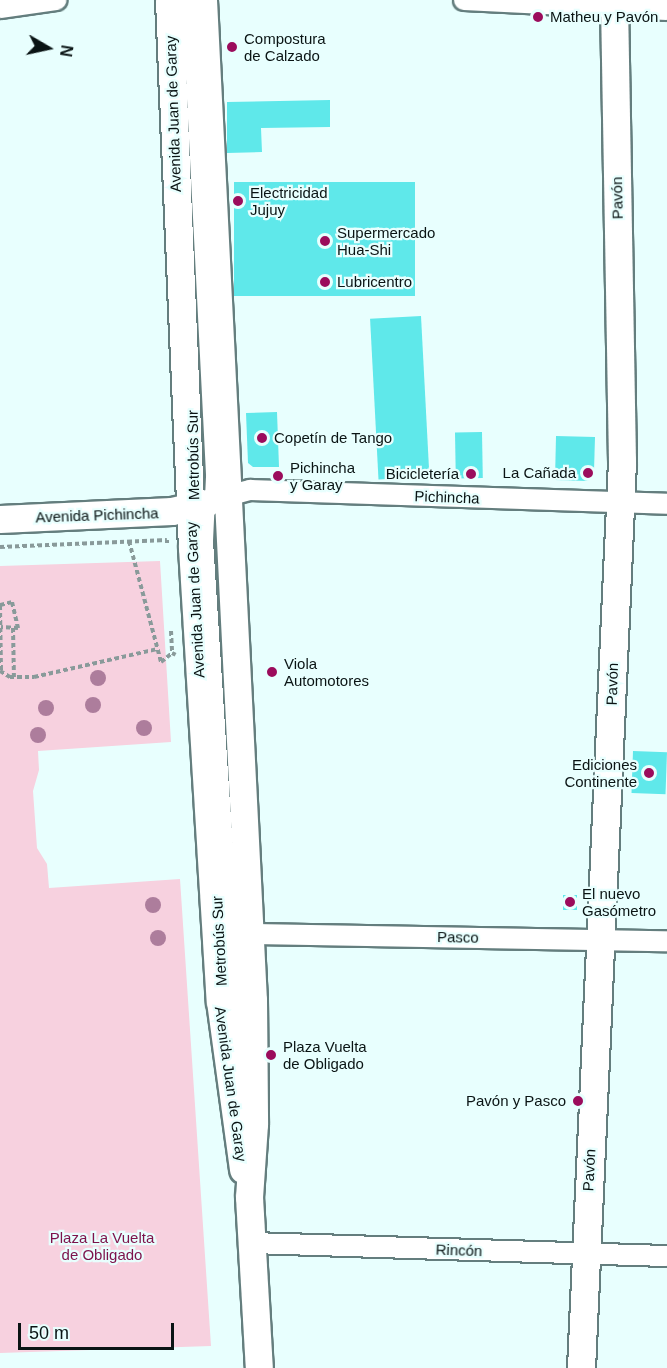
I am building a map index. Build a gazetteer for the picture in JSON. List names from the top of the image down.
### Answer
{
  "streets": {
    "main road": ["Avenida Juan de Garay", "Pavón", "Avenida Pichincha"],
    "street": ["Pichincha", "Pasco", "Rincón"],
    "lane": ["Metrobús Sur"]
  },
  "crossings": [
    ["Avenida Juan de Garay", "Metrobús Sur"],
    ["Avenida Juan de Garay", "Pichincha"],
    ["Avenida Juan de Garay", "Avenida Pichincha"],
    ["Avenida Juan de Garay", "Pasco"],
    ["Avenida Juan de Garay", "Rincón"],
    ["Pavón", "Pichincha"],
    ["Pavón", "Pasco"],
    ["Pavón", "Rincón"],
    ["Metrobús Sur", "Pichincha"],
    ["Metrobús Sur", "Avenida Pichincha"],
    ["Pichincha", "Avenida Pichincha"]
  ],
  "parks": ["Plaza La Vuelta de Obligado"],
  "places": [
    "Matheu y Pavón",
    "Compostura de Calzado",
    "Electricidad Jujuy",
    "Supermercado Hua-Shi",
    "Lubricentro",
    "Copetín de Tango",
    "La Cañada",
    "Bicicletería",
    "Pichincha y Garay",
    "Viola Automotores",
    "Ediciones Continente",
    "El nuevo Gasómetro",
    "Plaza Vuelta de Obligado",
    "Pavón y Pasco"
  ],
  "scale_bar": "50 m",
  "north": "right"
}
